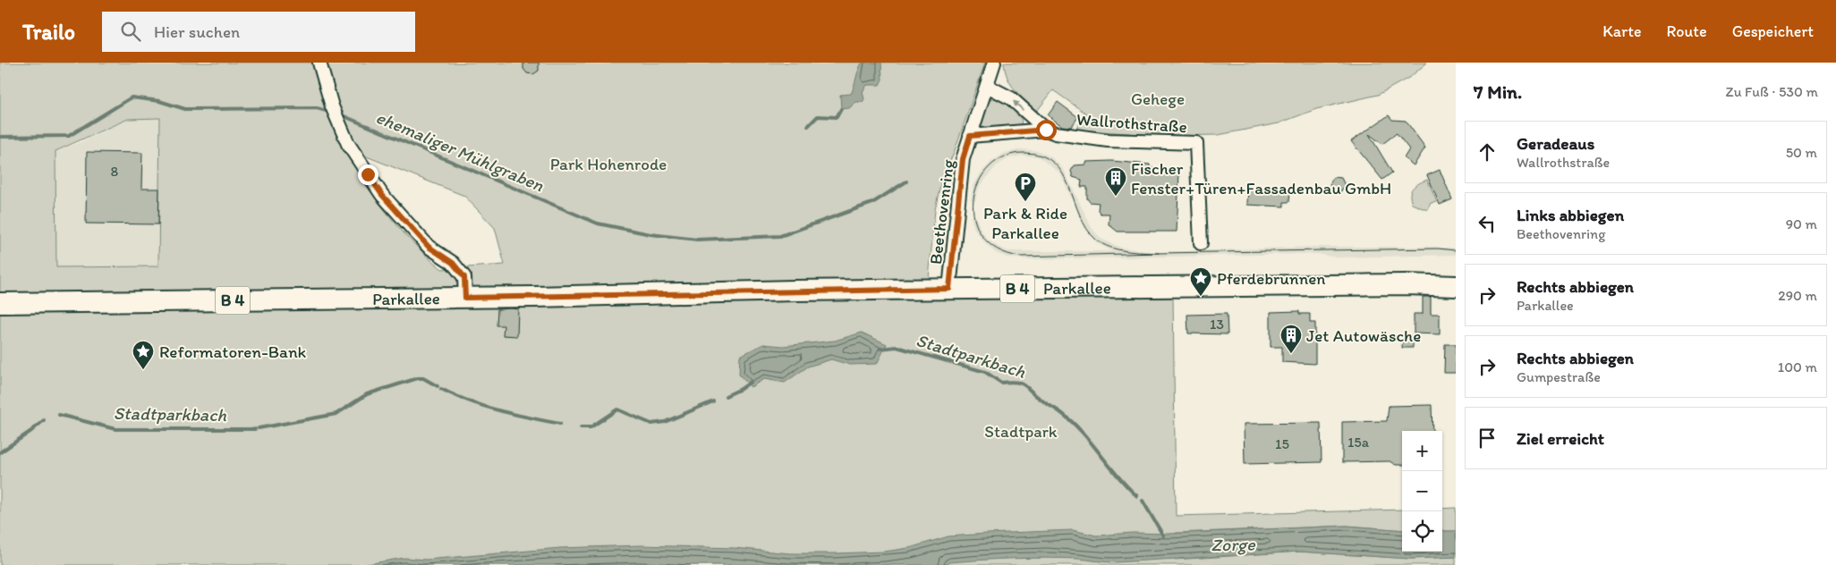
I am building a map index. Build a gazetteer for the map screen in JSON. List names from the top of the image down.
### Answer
{
  "streets": {
    "main road": ["Parkallee", "B 4"],
    "street": ["Wallrothstraße", "Beethovenring"]
  },
  "crossings": [
    ["Wallrothstraße", "Beethovenring"],
    ["Beethovenring", "Parkallee"]
  ],
  "water": ["ehemaliger Mühlgraben", "Stadtparkbach", "Zorge"],
  "parks": ["Gehege", "Park Hohenrode", "Stadtpark"],
  "places": {
    "building": ["Fischer Fenster+Türen+Fassadenbau GmbH", "Jet Autowäsche"],
    "parking": ["Park & Ride Parkallee"],
    "place": ["Pferdebrunnen", "Reformatoren-Bank"]
  },
  "house_numbers": [
    "8",
    "13",
    "15a",
    "15"
  ],
  "page": {
    "header": "Trailo",
    "search": "Hier suchen",
    "nav": ["Karte", "Route", "Gespeichert"],
    "heading": ["7 Min.", "Zu Fuß · 530 m"],
    "list": [
      ["Geradeaus", "Wallrothstraße", "50 m"],
      ["Links abbiegen", "Beethovenring", "90 m"],
      ["Rechts abbiegen", "Parkallee", "290 m"],
      ["Rechts abbiegen", "Gumpestraße", "100 m"],
      "Ziel erreicht"
    ],
    "map_buttons": ["+", "−"]
  }
}
